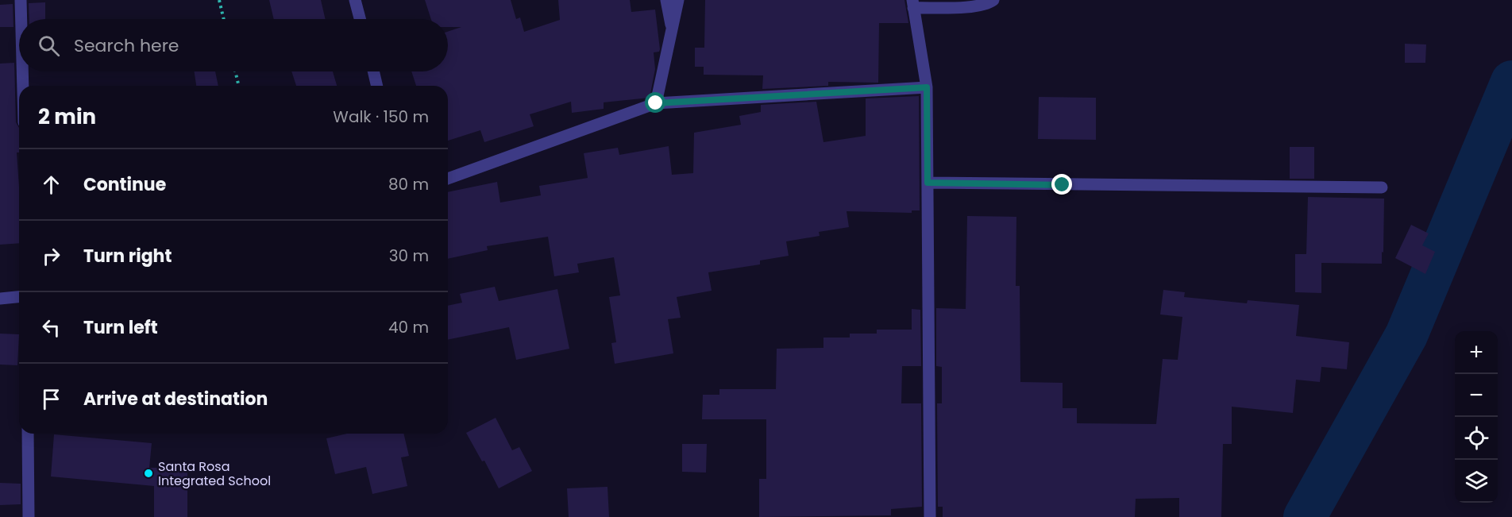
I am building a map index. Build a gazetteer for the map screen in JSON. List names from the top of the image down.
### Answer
{
  "places": ["Santa Rosa Integrated School"],
  "page": {
    "search": "Search here",
    "heading": ["2 min", "Walk · 150 m"],
    "list": [
      ["Continue", "80 m"],
      ["Turn right", "30 m"],
      ["Turn left", "40 m"],
      "Arrive at destination"
    ],
    "map_buttons": ["+", "−"]
  }
}
